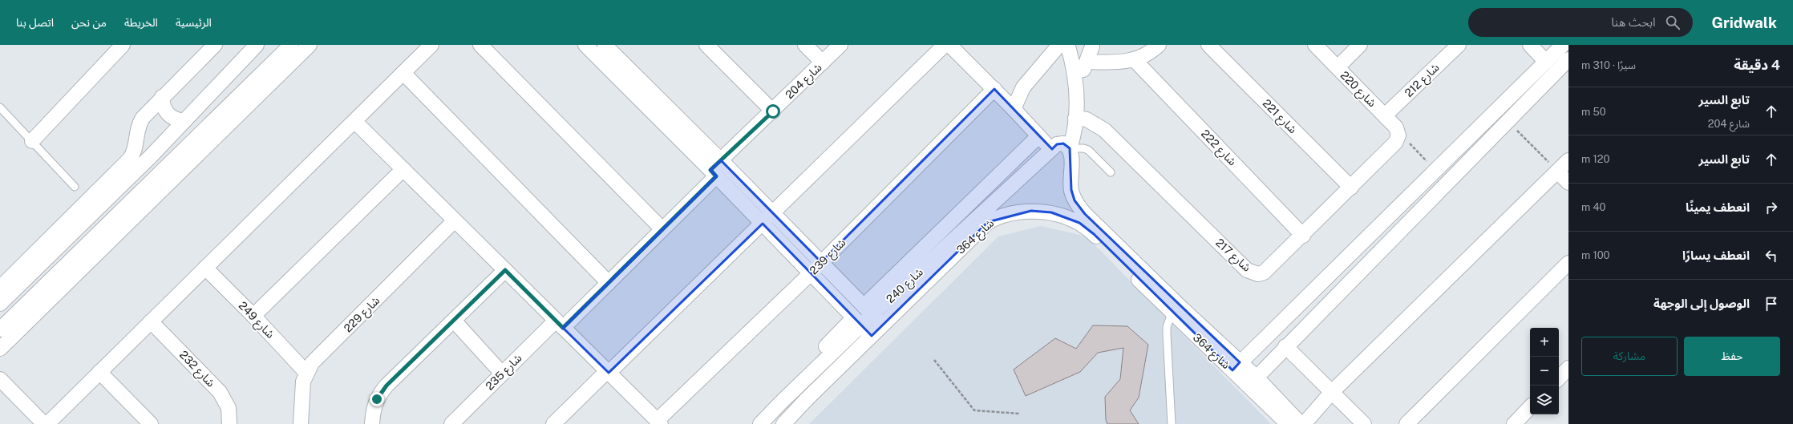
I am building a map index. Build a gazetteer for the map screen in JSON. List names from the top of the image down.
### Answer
{
  "streets": {
    "street": [
      "شارع 212",
      "شارع 204",
      "شارع 220",
      "شارع 221",
      "شارع 222",
      "شارع 364",
      "شارع 217",
      "شارع 239",
      "شارع 240",
      "شارع 229",
      "شارع 249",
      "شارع 232",
      "شارع 235"
    ]
  },
  "crossings": [
    ["شارع 212", "شارع 220"],
    ["شارع 204", "شارع 235"],
    ["شارع 220", "شارع 217"],
    ["شارع 221", "شارع 217"],
    ["شارع 222", "شارع 217"],
    ["شارع 364", "شارع 240"],
    ["شارع 229", "شارع 249"]
  ],
  "page": {
    "header": "Gridwalk",
    "search": "ابحث هنا",
    "nav": [
      "الرئيسية",
      "الخريطة",
      "من نحن",
      "اتصل بنا"
    ],
    "heading": ["4 دقيقة", "سيرًا · 310 m"],
    "list": [
      ["تابع السير", "شارع 204", "50 m"],
      ["تابع السير", "120 m"],
      ["انعطف يمينًا", "40 m"],
      ["انعطف يسارًا", "100 m"],
      "الوصول إلى الوجهة"
    ],
    "buttons": ["حفظ", "مشاركة"],
    "map_buttons": ["+", "−"]
  }
}
